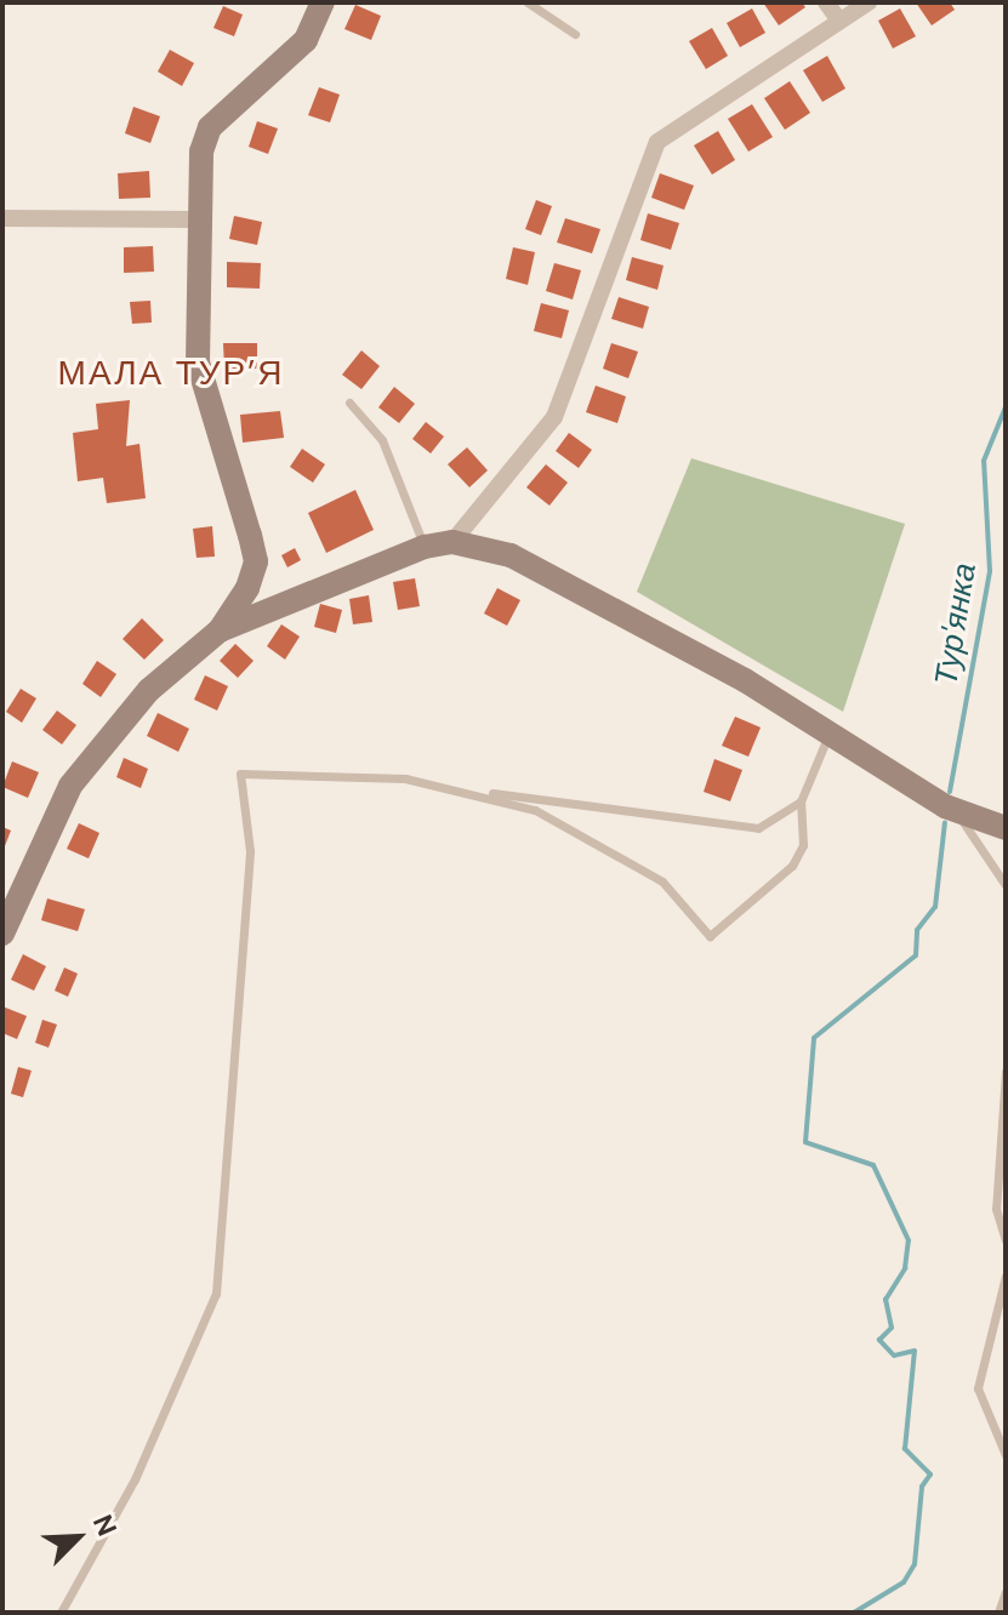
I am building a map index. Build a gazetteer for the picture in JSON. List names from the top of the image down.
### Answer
{
  "districts": ["МАЛА ТУР’Я"],
  "water": ["Тур'янка"],
  "north": "top right"
}
